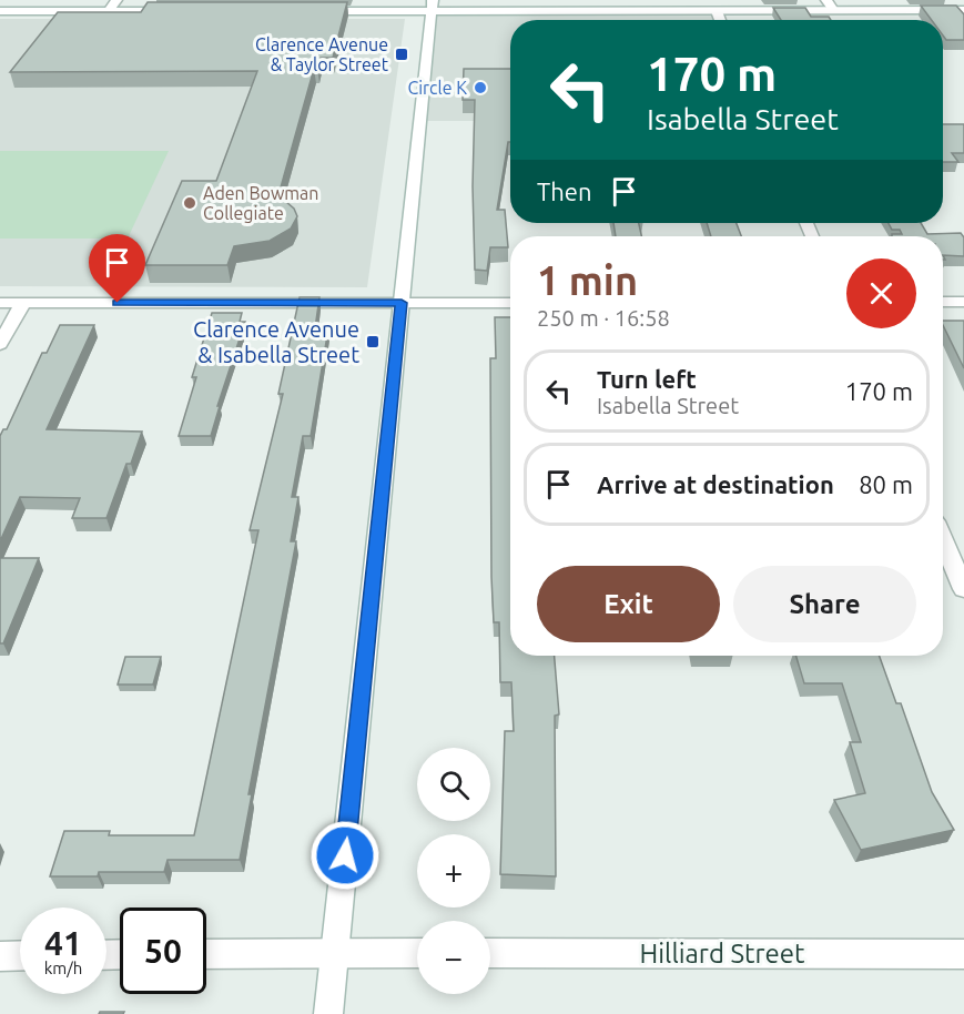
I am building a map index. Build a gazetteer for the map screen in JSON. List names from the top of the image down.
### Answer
{
  "streets": {
    "main road": ["Hilliard Street"]
  },
  "places": {
    "transit": ["Clarence Avenue & Taylor Street", "Clarence Avenue & Isabella Street"],
    "other": ["Circle K", "Aden Bowman Collegiate"]
  },
  "page": {
    "turn": ["170 m", "Isabella Street"],
    "then": "Then",
    "heading": ["1 min", "250 m · 16:58"],
    "list": [
      {
        "name": "Turn left",
        "note": "Isabella Street",
        "value": "170 m"
      },
      {
        "name": "Arrive at destination",
        "value": "80 m"
      }
    ],
    "buttons": ["Exit", "Share"],
    "map_buttons": ["+", "−"],
    "speed": "41 km/h",
    "limit": "50"
  }
}
